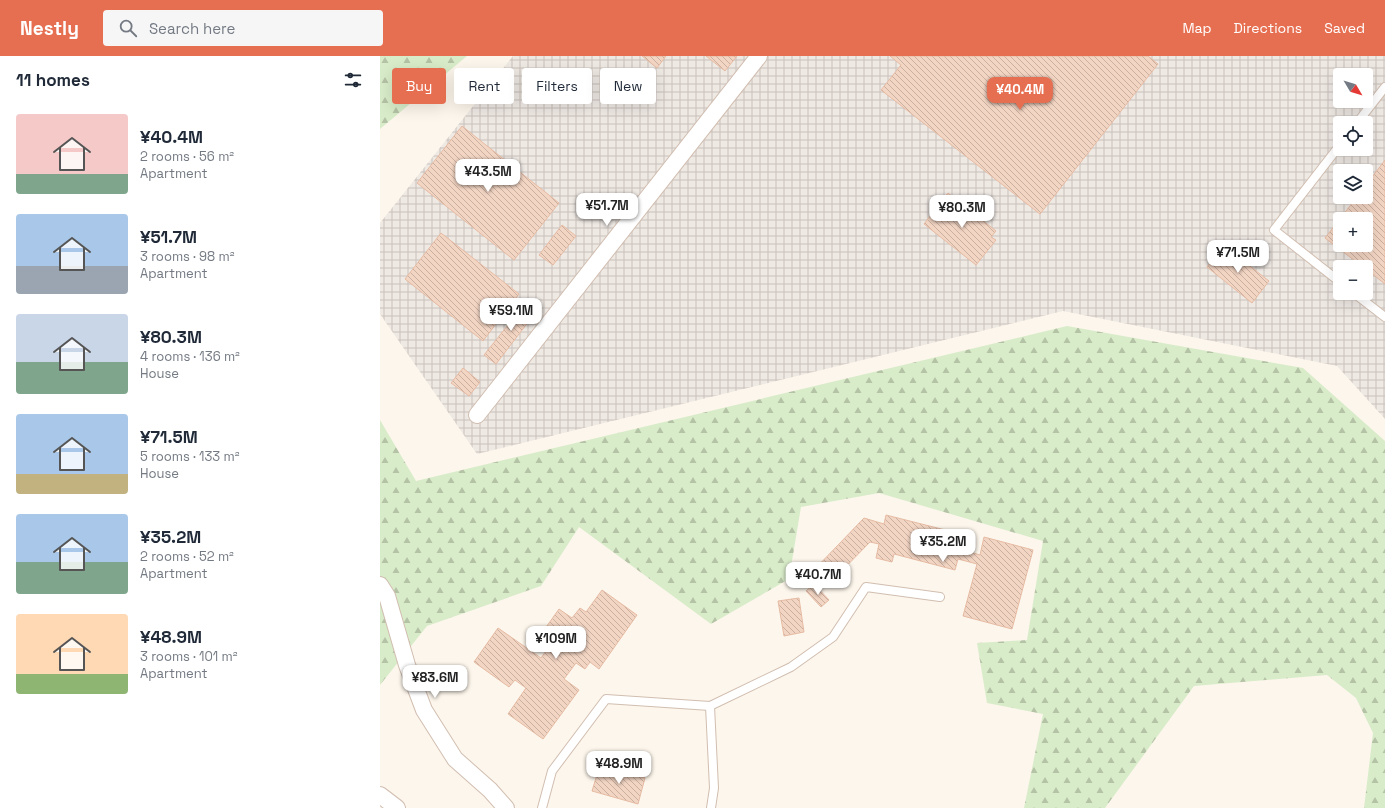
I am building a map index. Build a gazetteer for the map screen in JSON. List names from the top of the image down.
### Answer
{
  "north": "bottom right",
  "page": {
    "header": "Nestly",
    "search": "Search here",
    "nav": ["Map", "Directions", "Saved"],
    "heading": "11 homes",
    "map_buttons": ["+", "−"],
    "chip": [
      "Buy",
      "Rent",
      "Filters",
      "New"
    ],
    "price": [
      "¥40.4M",
      "¥43.5M",
      "¥51.7M",
      "¥80.3M",
      "¥71.5M",
      "¥59.1M",
      "¥35.2M",
      "¥40.7M",
      "¥109M",
      "¥83.6M",
      "¥48.9M"
    ],
    "list": [
      {
        "name": "¥40.4M",
        "note": "2 rooms · 56 m² · Apartment"
      },
      {
        "name": "¥51.7M",
        "note": "3 rooms · 98 m² · Apartment"
      },
      {
        "name": "¥80.3M",
        "note": "4 rooms · 136 m² · House"
      },
      {
        "name": "¥71.5M",
        "note": "5 rooms · 133 m² · House"
      },
      {
        "name": "¥35.2M",
        "note": "2 rooms · 52 m² · Apartment"
      },
      {
        "name": "¥48.9M",
        "note": "3 rooms · 101 m² · Apartment"
      }
    ]
  }
}
